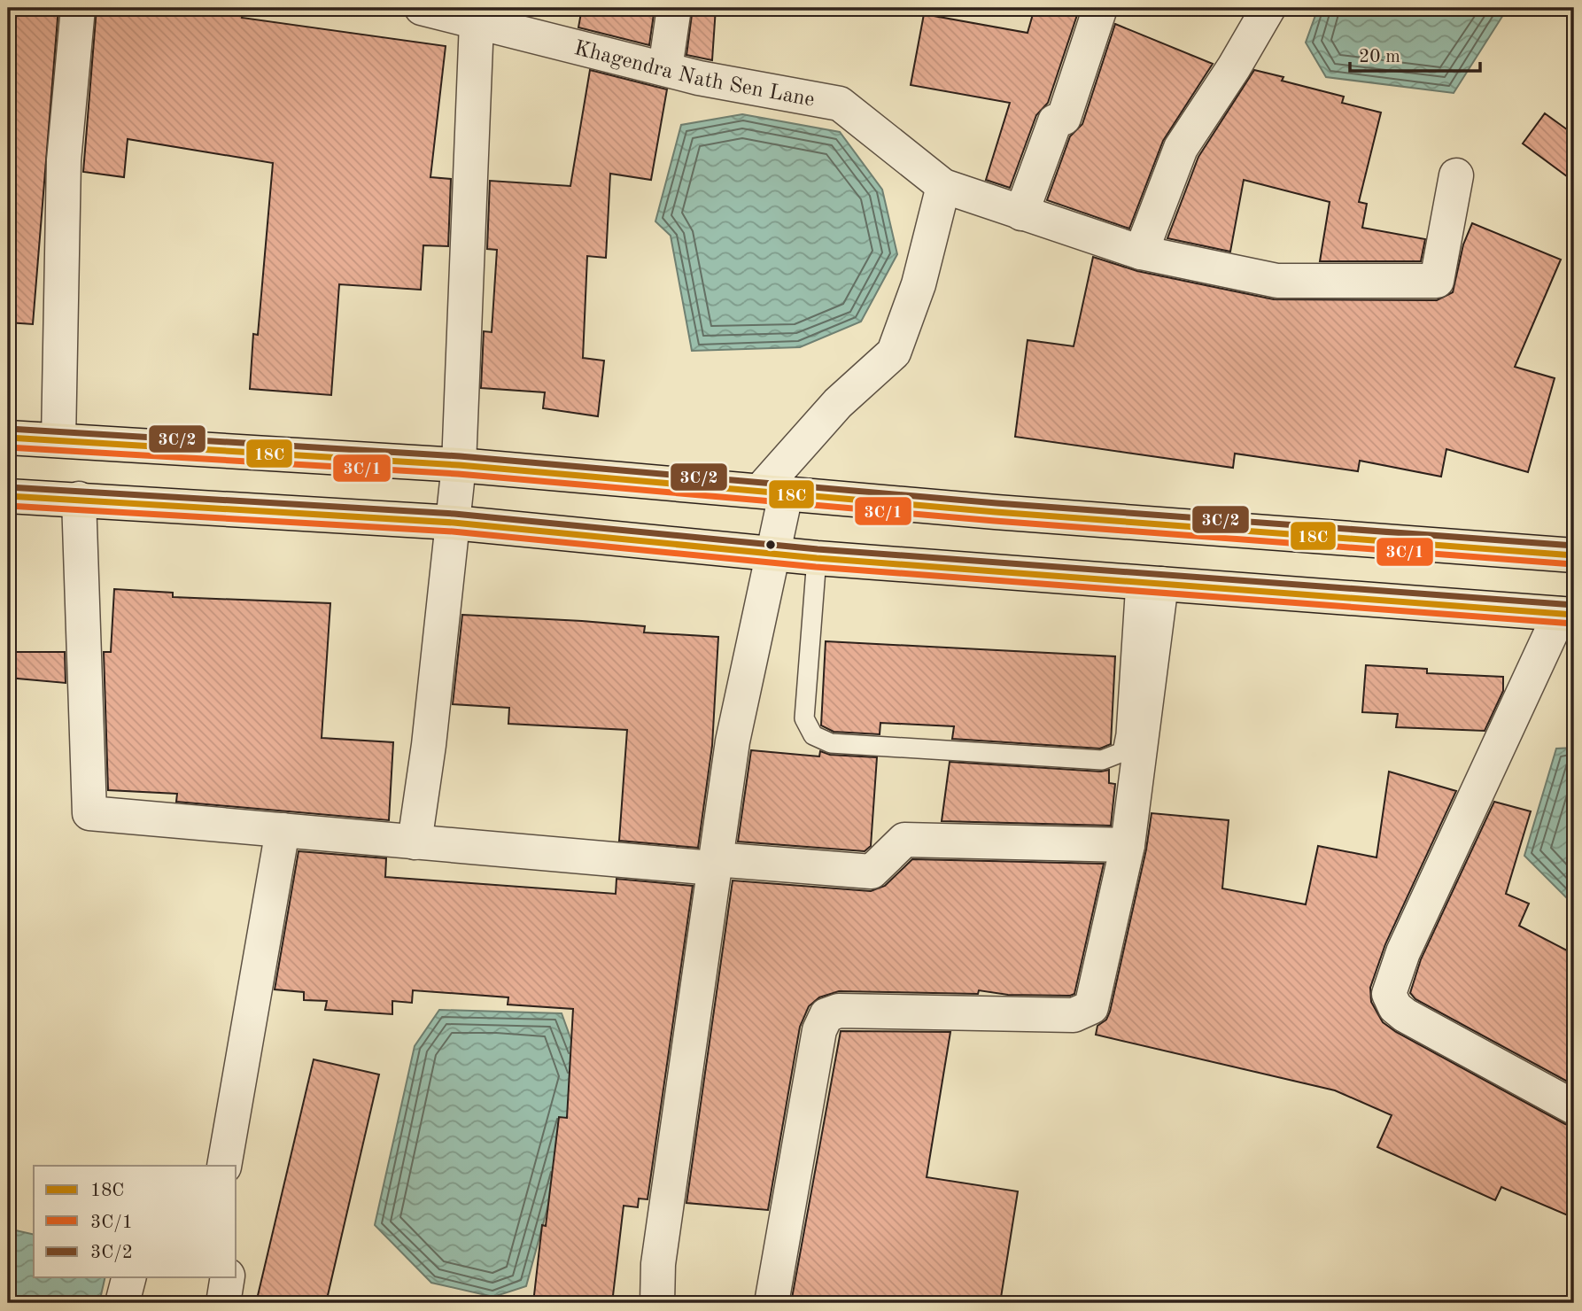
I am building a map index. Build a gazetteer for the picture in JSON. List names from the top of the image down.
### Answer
{
  "streets": {
    "street": ["Khagendra Nath Sen Lane"]
  },
  "lines": ["transit line 3C/2", "transit line 18C", "transit line 3C/1"],
  "legend": ["18C", "3C/1", "3C/2"],
  "scale_bar": "20 m"
}
